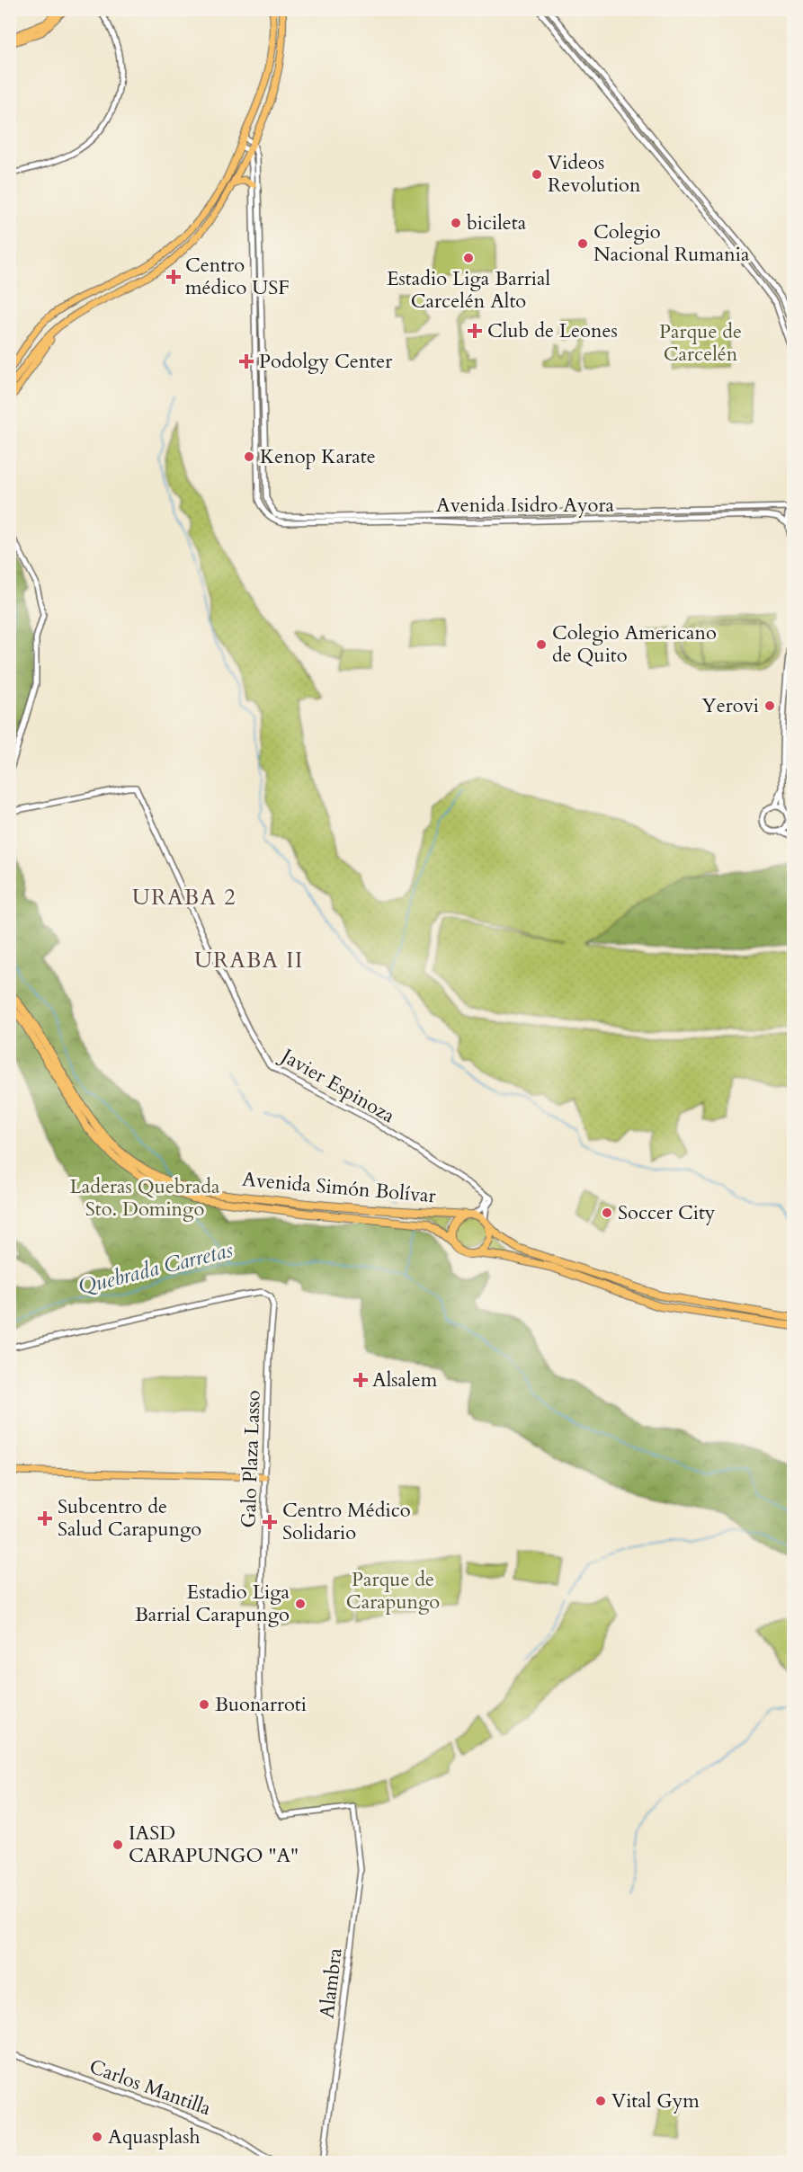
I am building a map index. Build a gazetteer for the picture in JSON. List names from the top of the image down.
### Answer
{
  "streets": {
    "highway": ["Avenida Simón Bolívar"],
    "street": [
      "Avenida Isidro Ayora",
      "Javier Espinoza",
      "Galo Plaza Lasso",
      "Alambra",
      "Carlos Mantilla"
    ]
  },
  "crossings": [
    ["Galo Plaza Lasso", "Alambra"]
  ],
  "districts": ["URABA 2", "URABA II"],
  "water": ["Quebrada Carretas"],
  "parks": ["Parque de Carcelén", "Laderas Quebrada Sto. Domingo", "Parque de Carapungo"],
  "places": {
    "other": [
      "Videos Revolution",
      "bicileta",
      "Colegio Nacional Rumania",
      "Estadio Liga Barrial Carcelén Alto",
      "Kenop Karate",
      "Colegio Americano de Quito",
      "Yerovi",
      "Soccer City",
      "Estadio Liga Barrial Carapungo",
      "Buonarroti",
      "IASD CARAPUNGO \"A\"",
      "Vital Gym",
      "Aquasplash"
    ],
    "health": [
      "Centro médico USF",
      "Club de Leones",
      "Podolgy Center",
      "Alsalem",
      "Subcentro de Salud Carapungo",
      "Centro Médico Solidario"
    ]
  }
}
